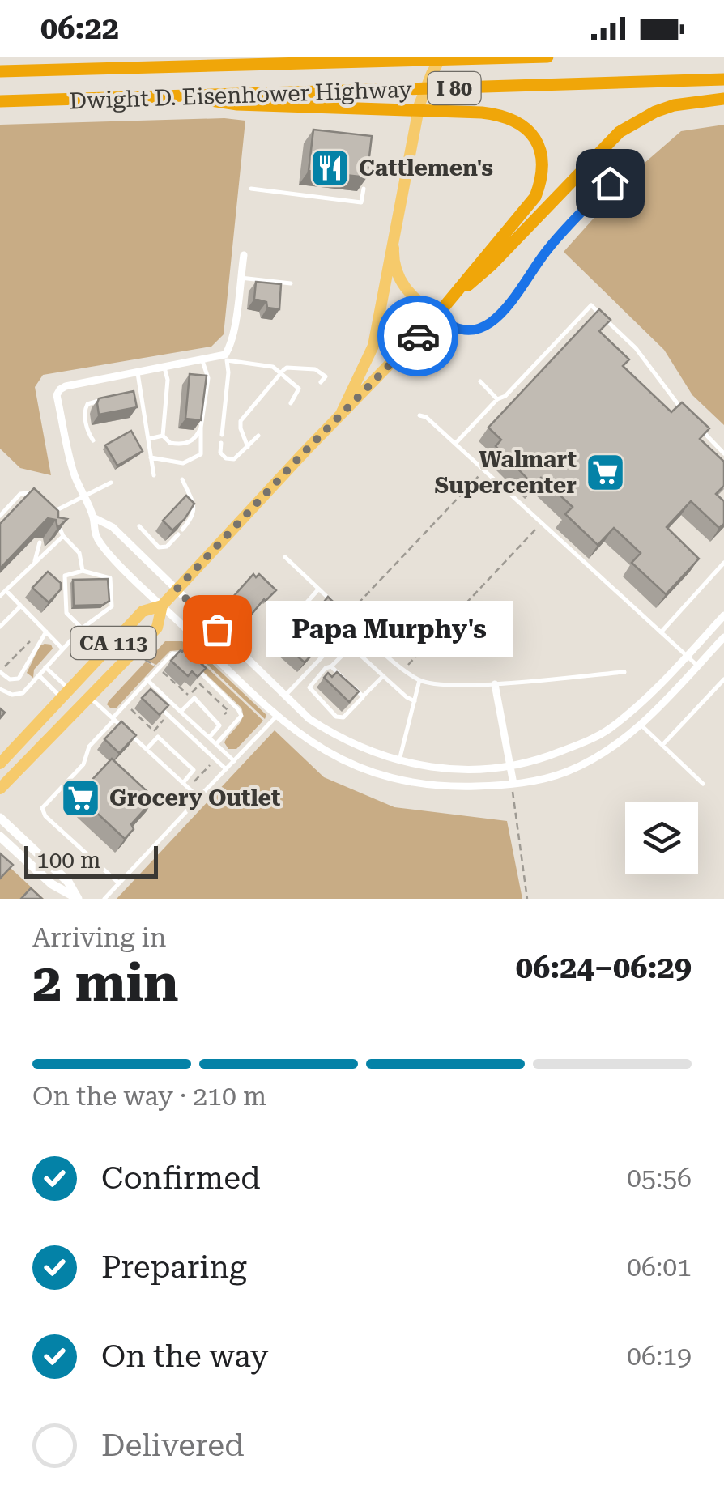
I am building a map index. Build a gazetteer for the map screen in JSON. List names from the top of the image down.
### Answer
{
  "streets": {
    "highway": ["I 80", "Dwight D. Eisenhower Highway", "CA 113"]
  },
  "places": {
    "restaurant": ["Cattlemen's"],
    "supermarket": ["Walmart Supercenter", "Grocery Outlet"],
    "other": ["Papa Murphy's"]
  },
  "scale_bar": "100 m",
  "page": {
    "status": "06:22",
    "bubble": "Papa Murphy's",
    "scale": "100 m",
    "heading": ["2 min", "Arriving in", "06:24–06:29"],
    "bar": "On the way · 210 m",
    "list": [
      ["Confirmed", "05:56"],
      ["Preparing", "06:01"],
      ["On the way", "06:19"],
      "Delivered"
    ]
  }
}
